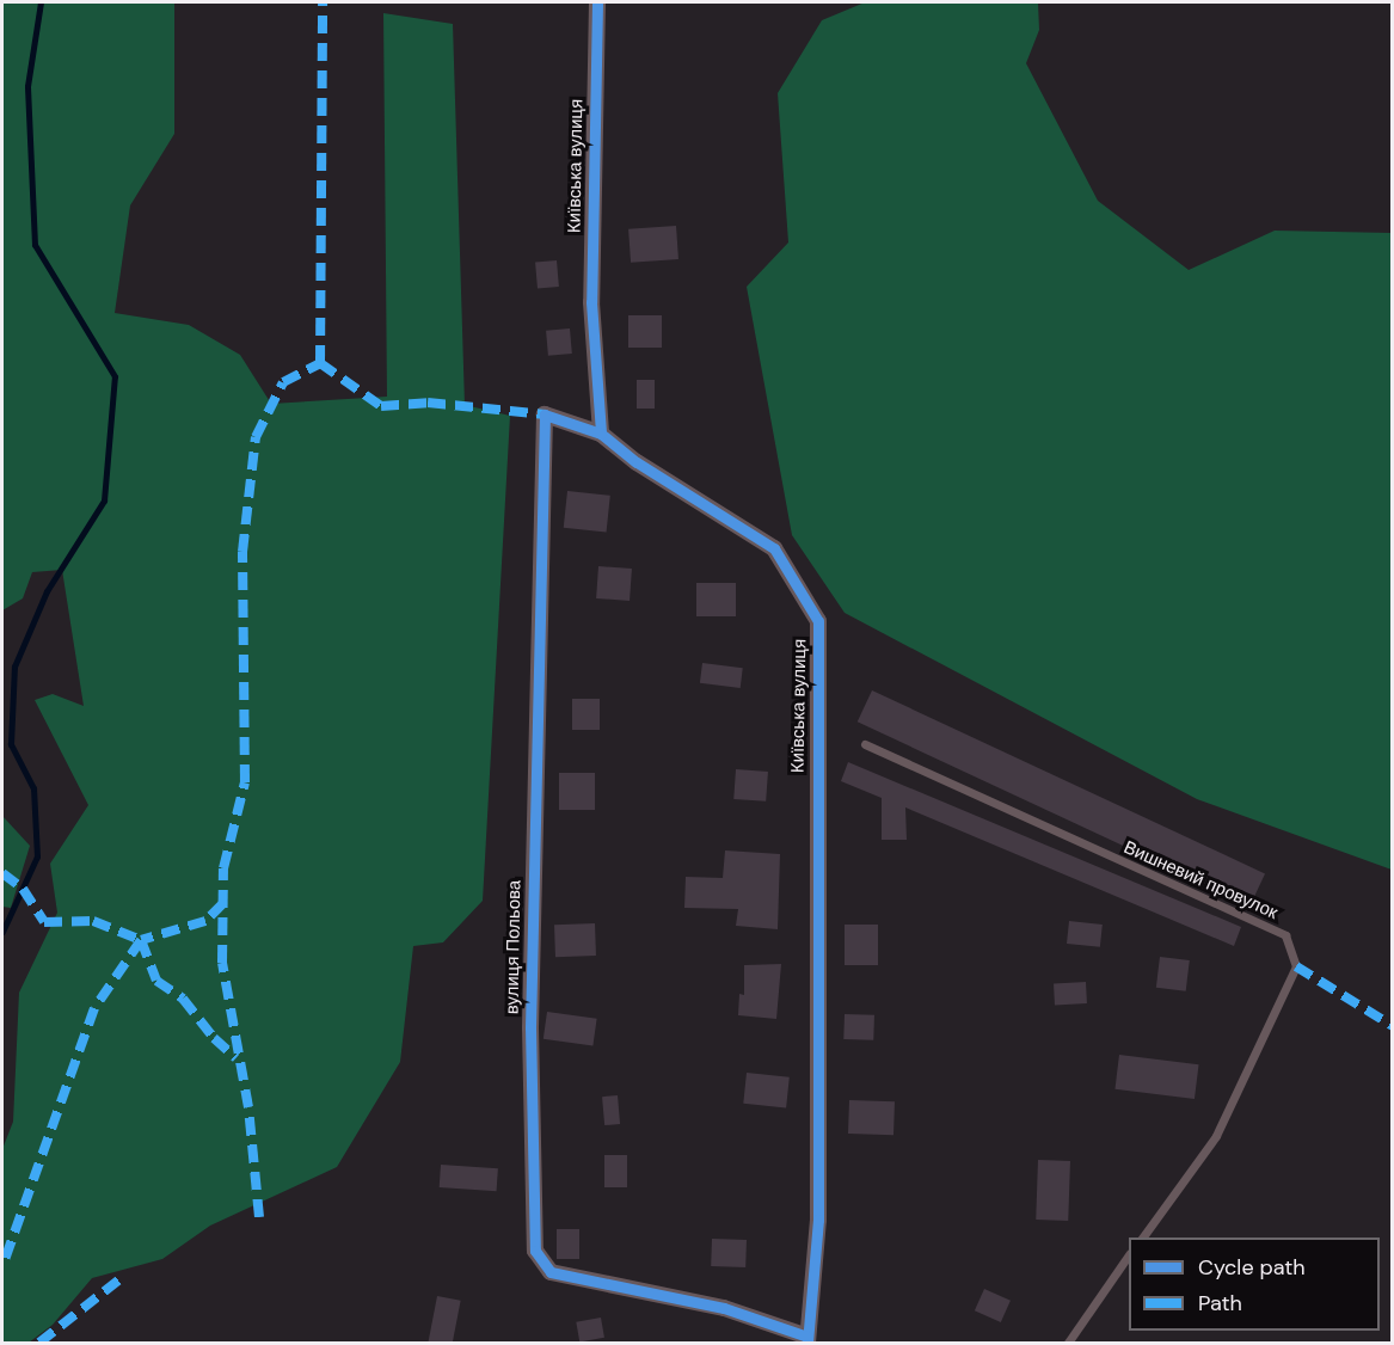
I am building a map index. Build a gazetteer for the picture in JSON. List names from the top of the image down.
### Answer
{
  "streets": {
    "street": ["Київська вулиця", "вулиця Польова"],
    "lane": ["Вишневий провулок"]
  },
  "crossings": [
    ["Київська вулиця", "вулиця Польова"]
  ],
  "legend": ["Cycle path", "Path"]
}
